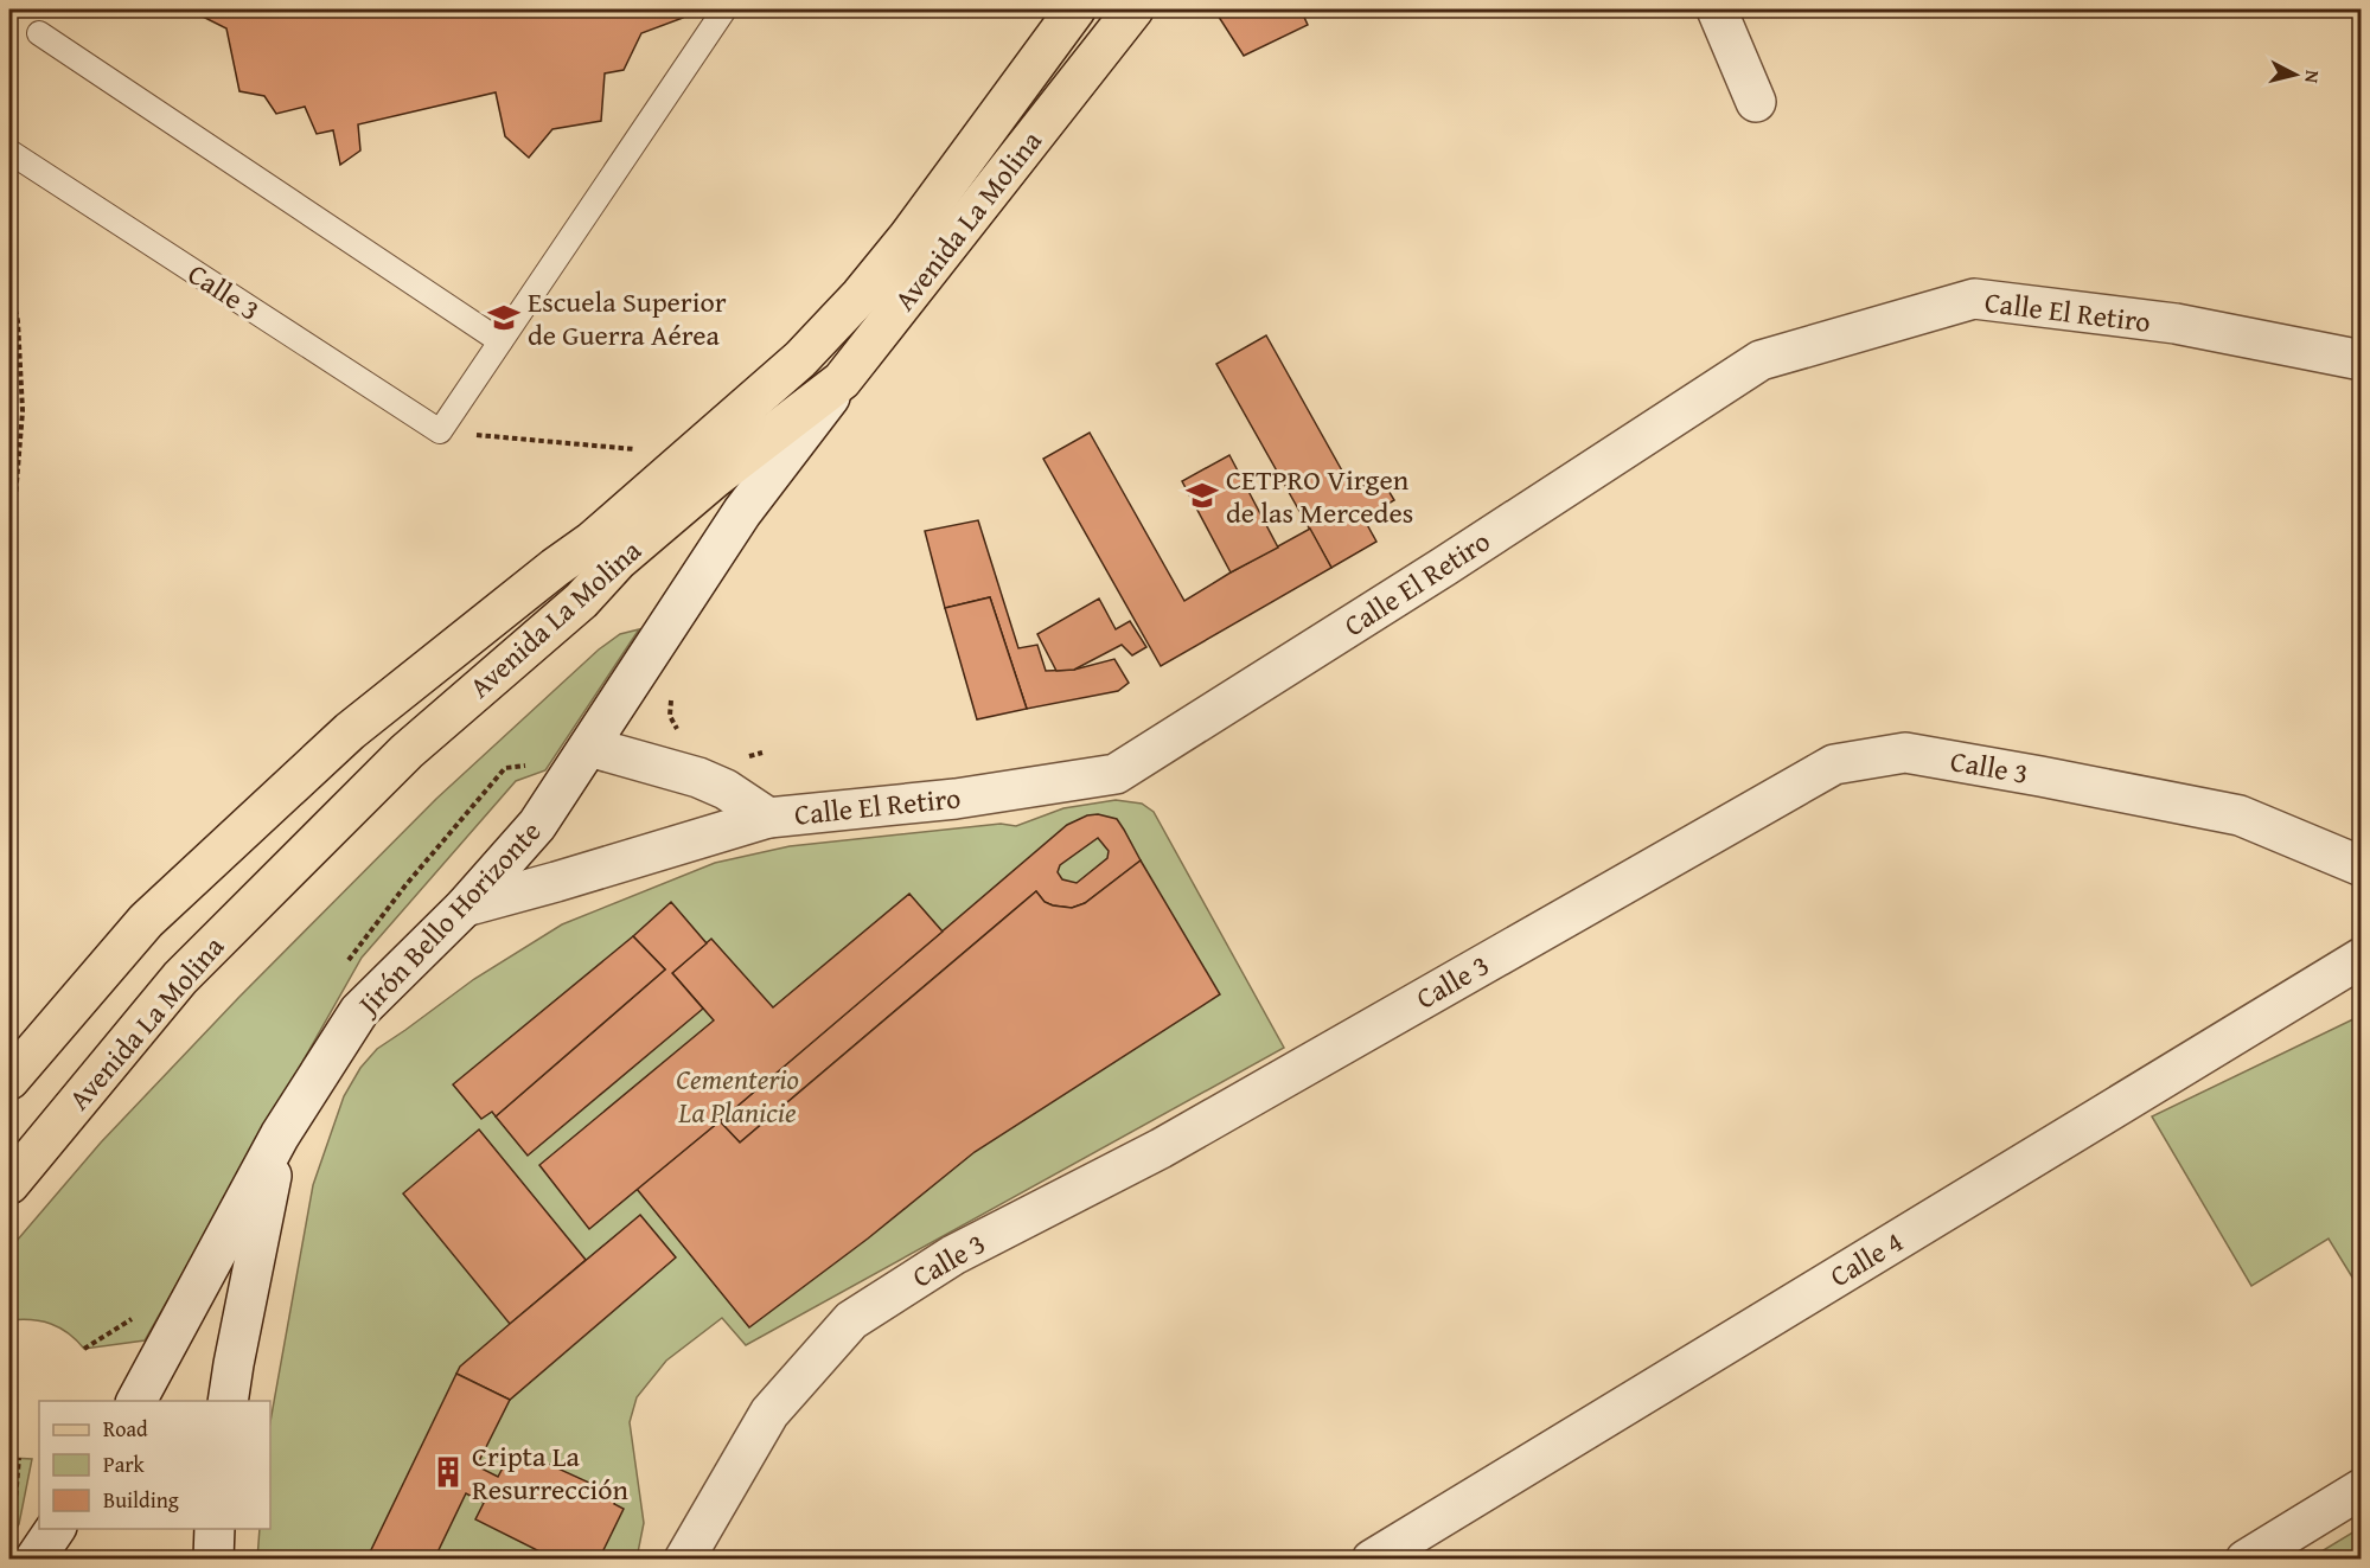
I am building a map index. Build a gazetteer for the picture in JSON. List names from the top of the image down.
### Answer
{
  "streets": {
    "main road": ["Avenida La Molina"],
    "street": [
      "Calle 3",
      "Calle El Retiro",
      "Jirón Bello Horizonte",
      "Calle 4"
    ]
  },
  "crossings": [
    ["Avenida La Molina", "Jirón Bello Horizonte"],
    ["Calle El Retiro", "Jirón Bello Horizonte"]
  ],
  "parks": ["Cementerio La Planicie"],
  "places": {
    "school or university": ["Escuela Superior de Guerra Aérea", "CETPRO Virgen de las Mercedes"],
    "building": ["Cripta La Resurrección"]
  },
  "legend": ["Road", "Park", "Building"],
  "north": "right"
}
